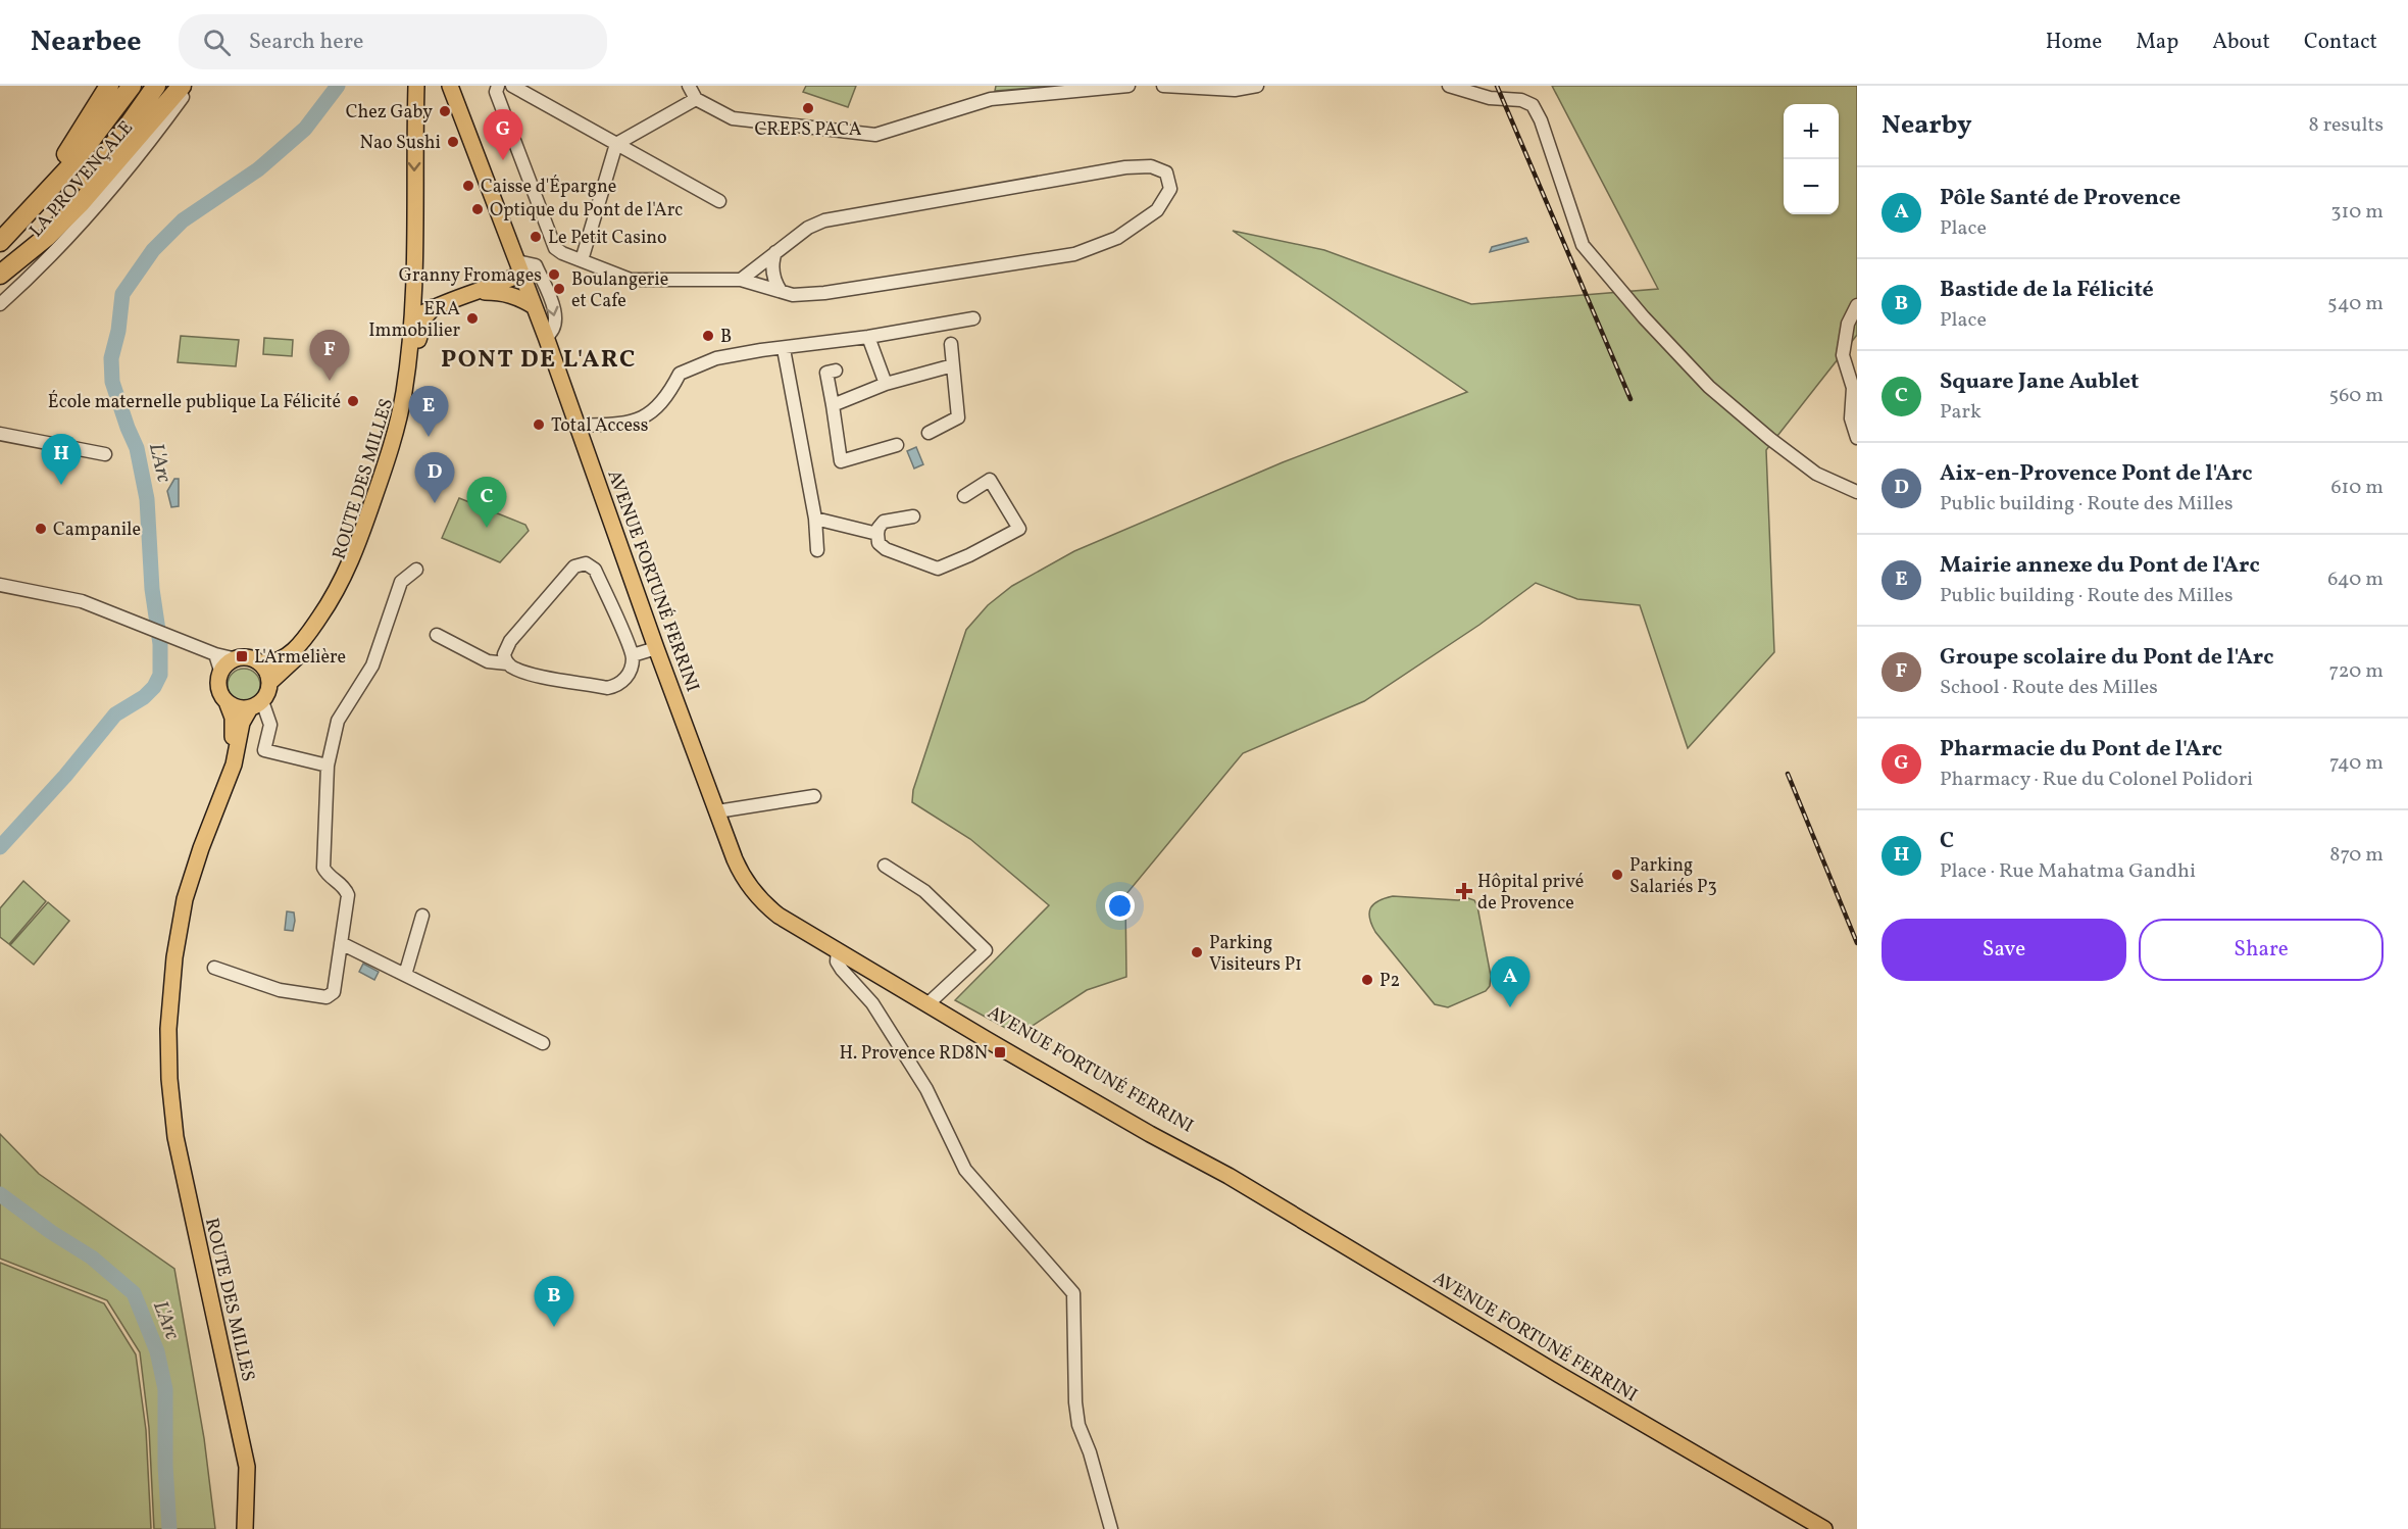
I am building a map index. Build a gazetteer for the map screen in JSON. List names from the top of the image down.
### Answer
{
  "streets": {
    "highway": ["LA PROVENÇALE"],
    "main road": ["ROUTE DES MILLES", "AVENUE FORTUNÉ FERRINI"]
  },
  "districts": ["PONT DE L'ARC"],
  "water": ["L'Arc"],
  "places": {
    "other": [
      "CREPS PACA",
      "Chez Gaby",
      "Nao Sushi",
      "Caisse d'Épargne",
      "Optique du Pont de l'Arc",
      "Le Petit Casino",
      "Granny Fromages",
      "Boulangerie et Cafe",
      "ERA Immobilier",
      "B",
      "École maternelle publique La Félicité",
      "Total Access",
      "Campanile",
      "Parking Salariés P3",
      "Parking Visiteurs P1",
      "P2"
    ],
    "transit": ["L'Armelière", "H. Provence RD8N"],
    "health": ["Hôpital privé de Provence"]
  },
  "page": {
    "header": "Nearbee",
    "search": "Search here",
    "nav": [
      "Home",
      "Map",
      "About",
      "Contact"
    ],
    "heading": ["Nearby", "8 results"],
    "map_buttons": ["+", "−"],
    "pins": [
      "G",
      "F",
      "E",
      "H",
      "D",
      "C",
      "A",
      "B"
    ],
    "list": [
      {
        "mark": "A",
        "name": "Pôle Santé de Provence",
        "note": "Place",
        "value": "310 m"
      },
      {
        "mark": "B",
        "name": "Bastide de la Félicité",
        "note": "Place",
        "value": "540 m"
      },
      {
        "mark": "C",
        "name": "Square Jane Aublet",
        "note": "Park",
        "value": "560 m"
      },
      {
        "mark": "D",
        "name": "Aix-en-Provence Pont de l'Arc",
        "note": "Public building · Route des Milles",
        "value": "610 m"
      },
      {
        "mark": "E",
        "name": "Mairie annexe du Pont de l'Arc",
        "note": "Public building · Route des Milles",
        "value": "640 m"
      },
      {
        "mark": "F",
        "name": "Groupe scolaire du Pont de l'Arc",
        "note": "School · Route des Milles",
        "value": "720 m"
      },
      {
        "mark": "G",
        "name": "Pharmacie du Pont de l'Arc",
        "note": "Pharmacy · Rue du Colonel Polidori",
        "value": "740 m"
      },
      {
        "mark": "H",
        "name": "C",
        "note": "Place · Rue Mahatma Gandhi",
        "value": "870 m"
      }
    ],
    "buttons": ["Save", "Share"]
  }
}
